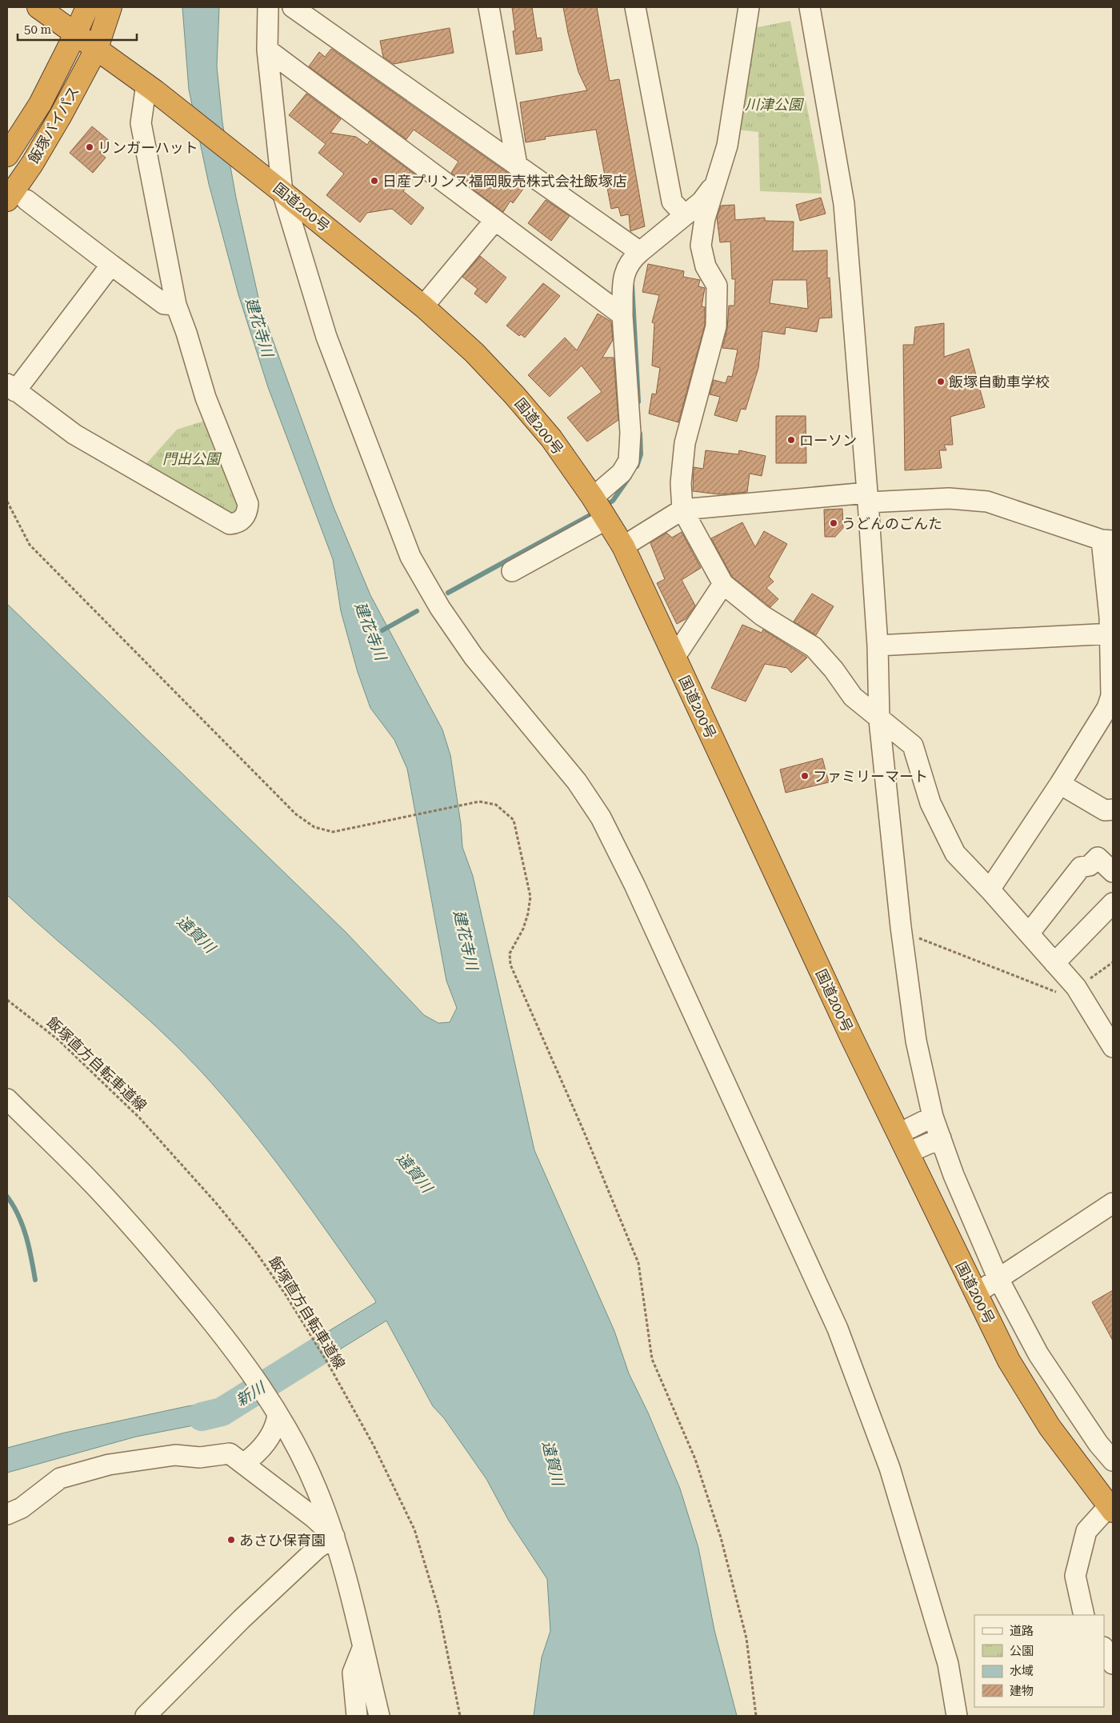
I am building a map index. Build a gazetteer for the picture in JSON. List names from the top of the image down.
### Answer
{
  "streets": {
    "highway": ["飯塚バイパス", "国道200号"],
    "path": ["飯塚直方自転車道線"]
  },
  "crossings": [
    ["飯塚バイパス", "国道200号"]
  ],
  "water": ["建花寺川", "遠賀川", "新川"],
  "parks": ["川津公園", "門出公園"],
  "places": [
    "リンガーハット",
    "日産プリンス福岡販売株式会社飯塚店",
    "飯塚自動車学校",
    "ローソン",
    "うどんのごんた",
    "ファミリーマート",
    "あさひ保育園"
  ],
  "legend": [
    "道路",
    "公園",
    "水域",
    "建物"
  ],
  "scale_bar": "50 m"
}
